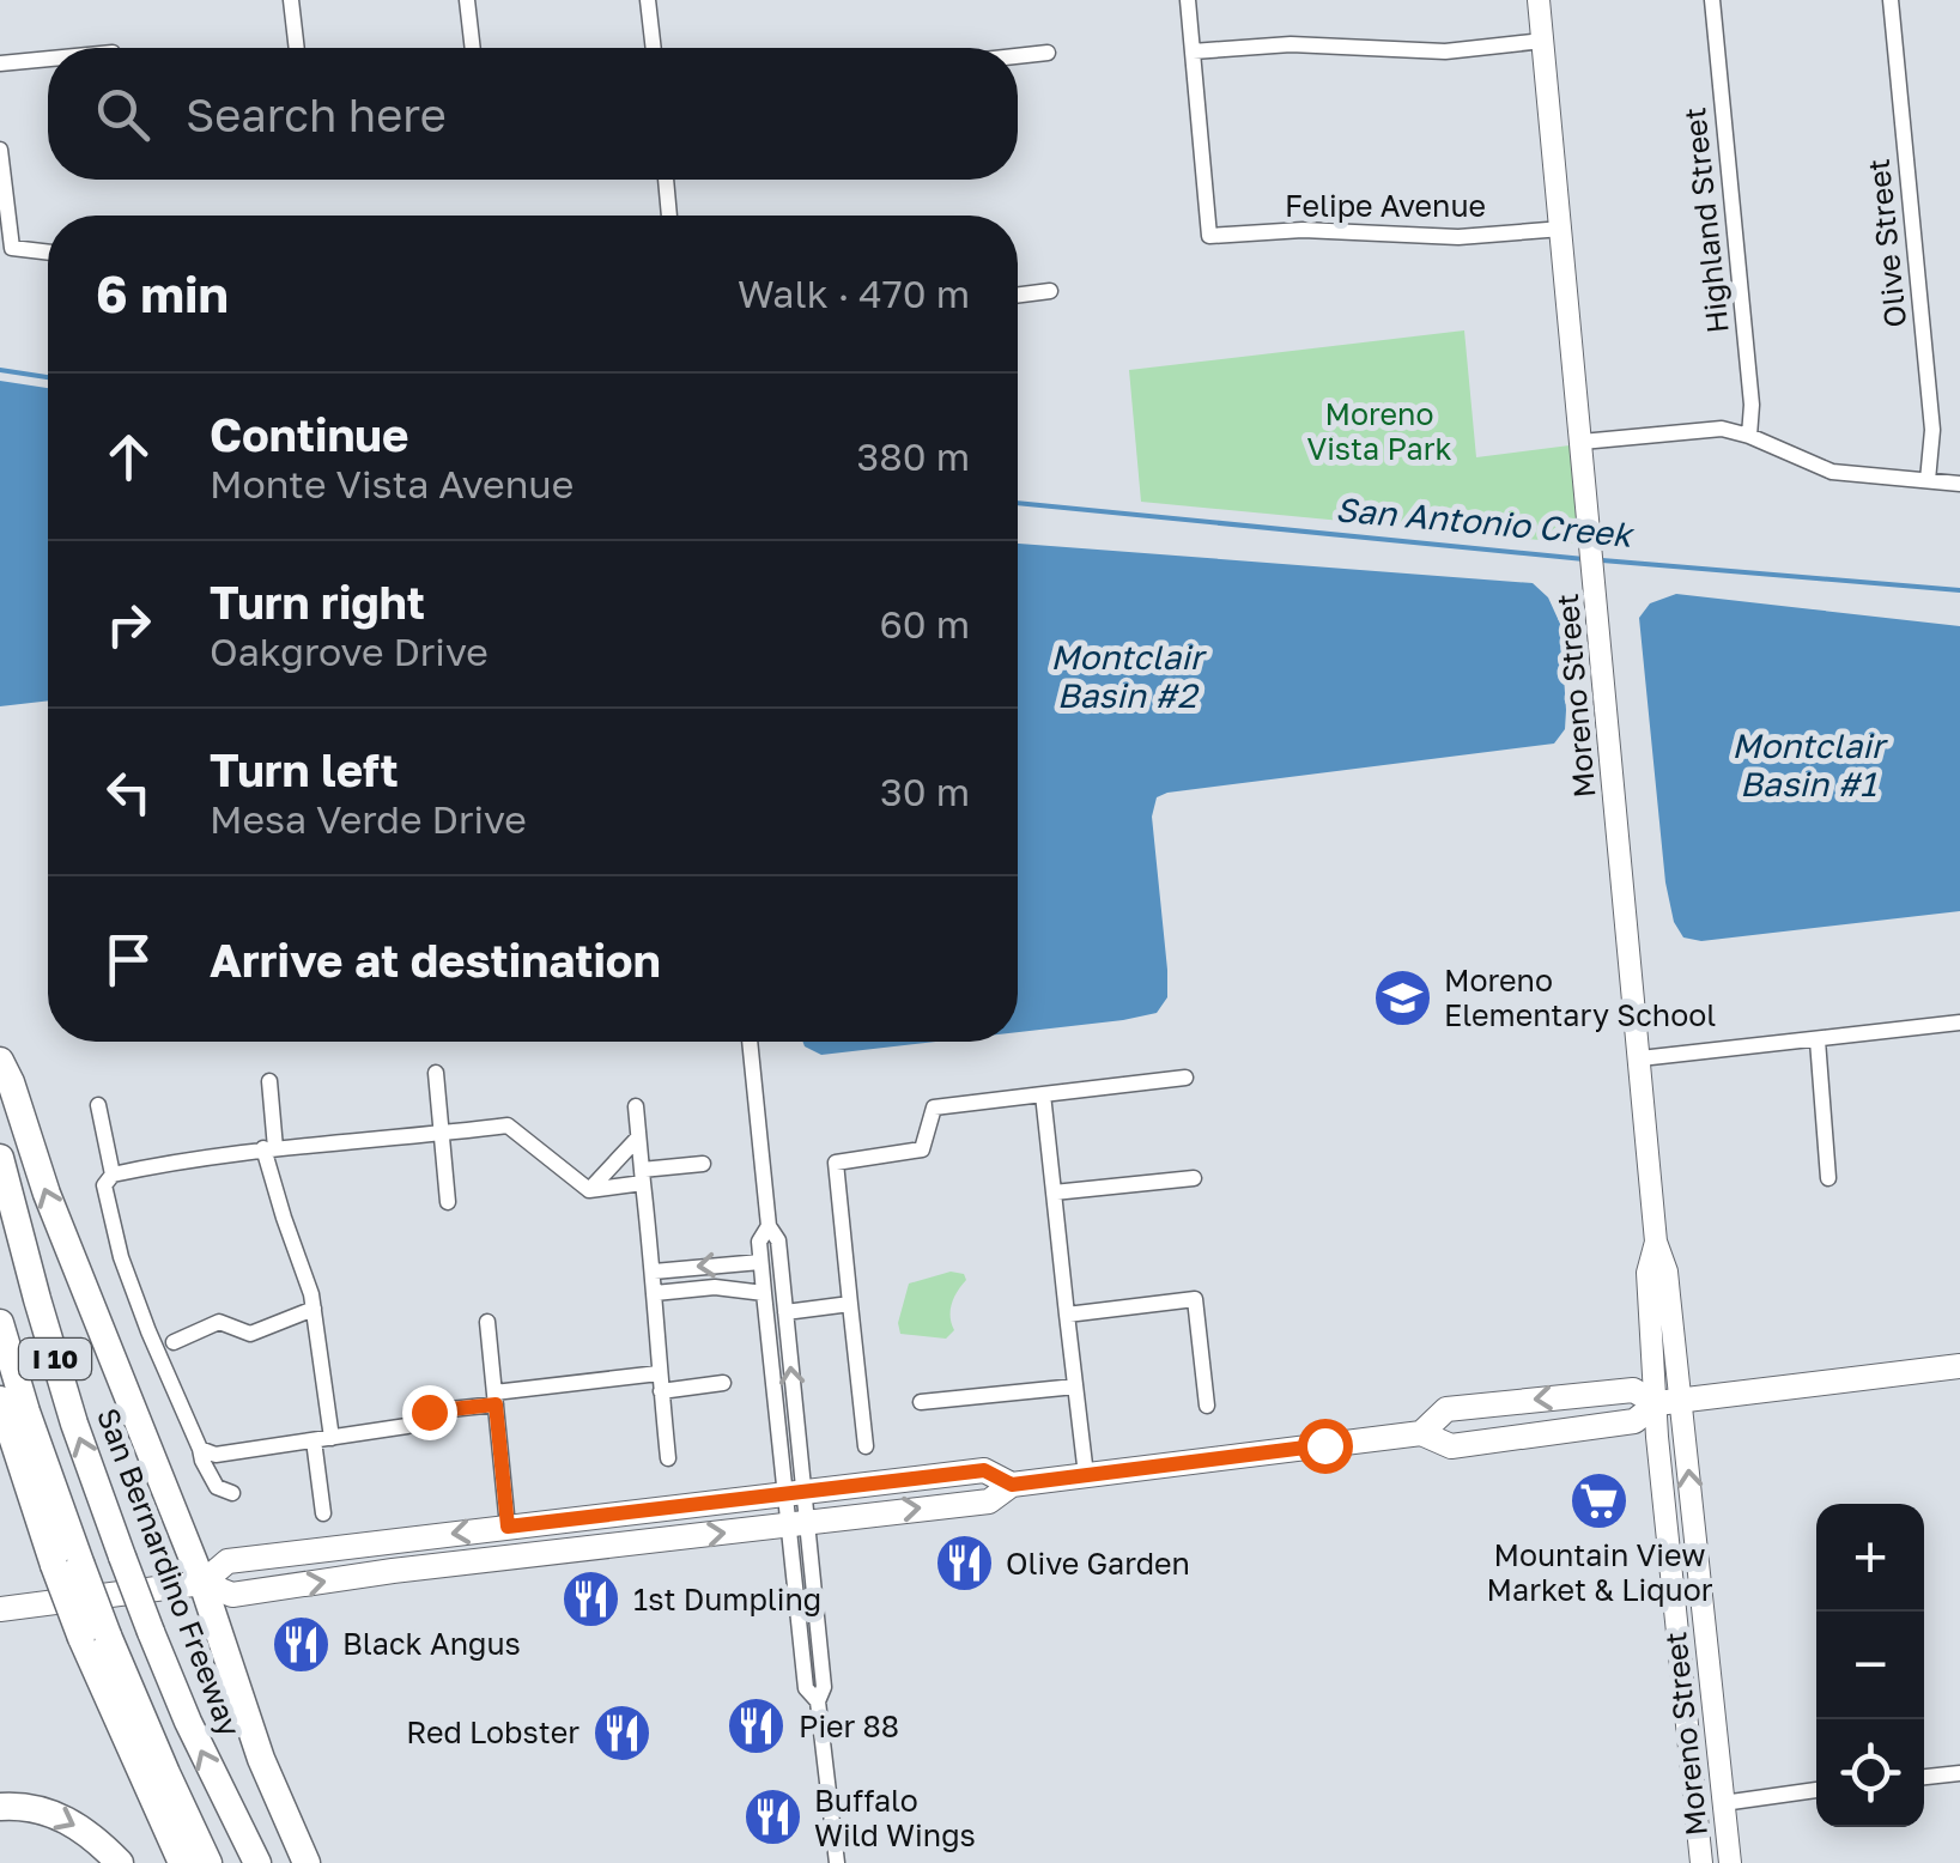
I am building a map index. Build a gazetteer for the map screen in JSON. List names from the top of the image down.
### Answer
{
  "streets": {
    "highway": ["I 10", "San Bernardino Freeway"],
    "street": [
      "Felipe Avenue",
      "Highland Street",
      "Olive Street",
      "Moreno Street"
    ]
  },
  "crossings": [
    ["Felipe Avenue", "Moreno Street"]
  ],
  "water": ["San Antonio Creek", "Montclair Basin #2", "Montclair Basin #1"],
  "parks": ["Moreno Vista Park"],
  "places": {
    "school or university": ["Moreno Elementary School"],
    "supermarket": ["Mountain View Market & Liquor"],
    "restaurant": [
      "Olive Garden",
      "1st Dumpling",
      "Black Angus",
      "Pier 88",
      "Red Lobster",
      "Buffalo Wild Wings"
    ]
  },
  "page": {
    "search": "Search here",
    "heading": ["6 min", "Walk · 470 m"],
    "list": [
      ["Continue", "Monte Vista Avenue", "380 m"],
      ["Turn right", "Oakgrove Drive", "60 m"],
      ["Turn left", "Mesa Verde Drive", "30 m"],
      "Arrive at destination"
    ],
    "map_buttons": ["+", "−"]
  }
}
